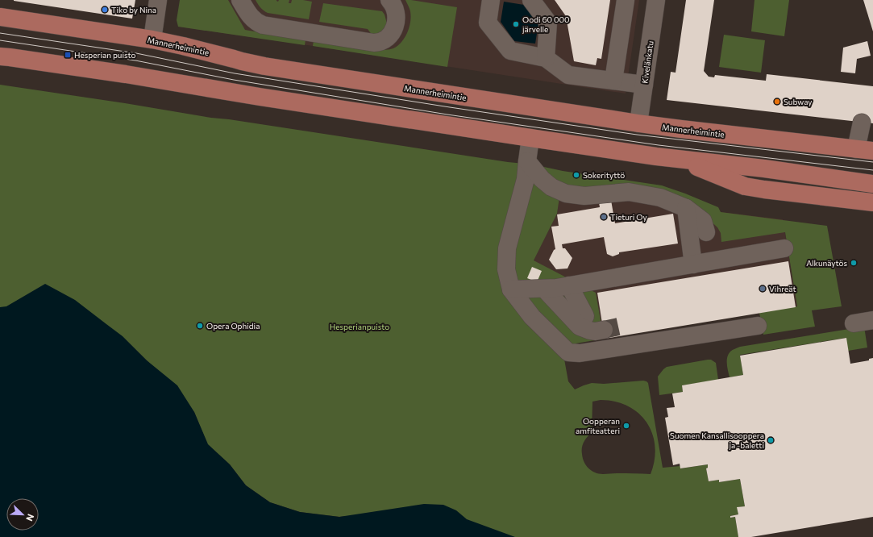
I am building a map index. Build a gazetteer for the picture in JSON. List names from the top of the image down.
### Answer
{
  "streets": {
    "main road": ["Mannerheimintie"],
    "street": ["Kivelänkatu"]
  },
  "crossings": [
    ["Mannerheimintie", "Kivelänkatu"]
  ],
  "parks": ["Hesperianpuisto"],
  "places": {
    "other": [
      "Tiko by Nina",
      "Oodi 60 000 järvelle",
      "Subway",
      "Sokerityttö",
      "Tieturi Oy",
      "Alkunäytös",
      "Vihreät",
      "Opera Ophidia",
      "Oopperan amfiteatteri",
      "Suomen Kansallisooppera ja -baletti"
    ],
    "transit": ["Hesperian puisto"]
  },
  "north": "bottom right"
}
